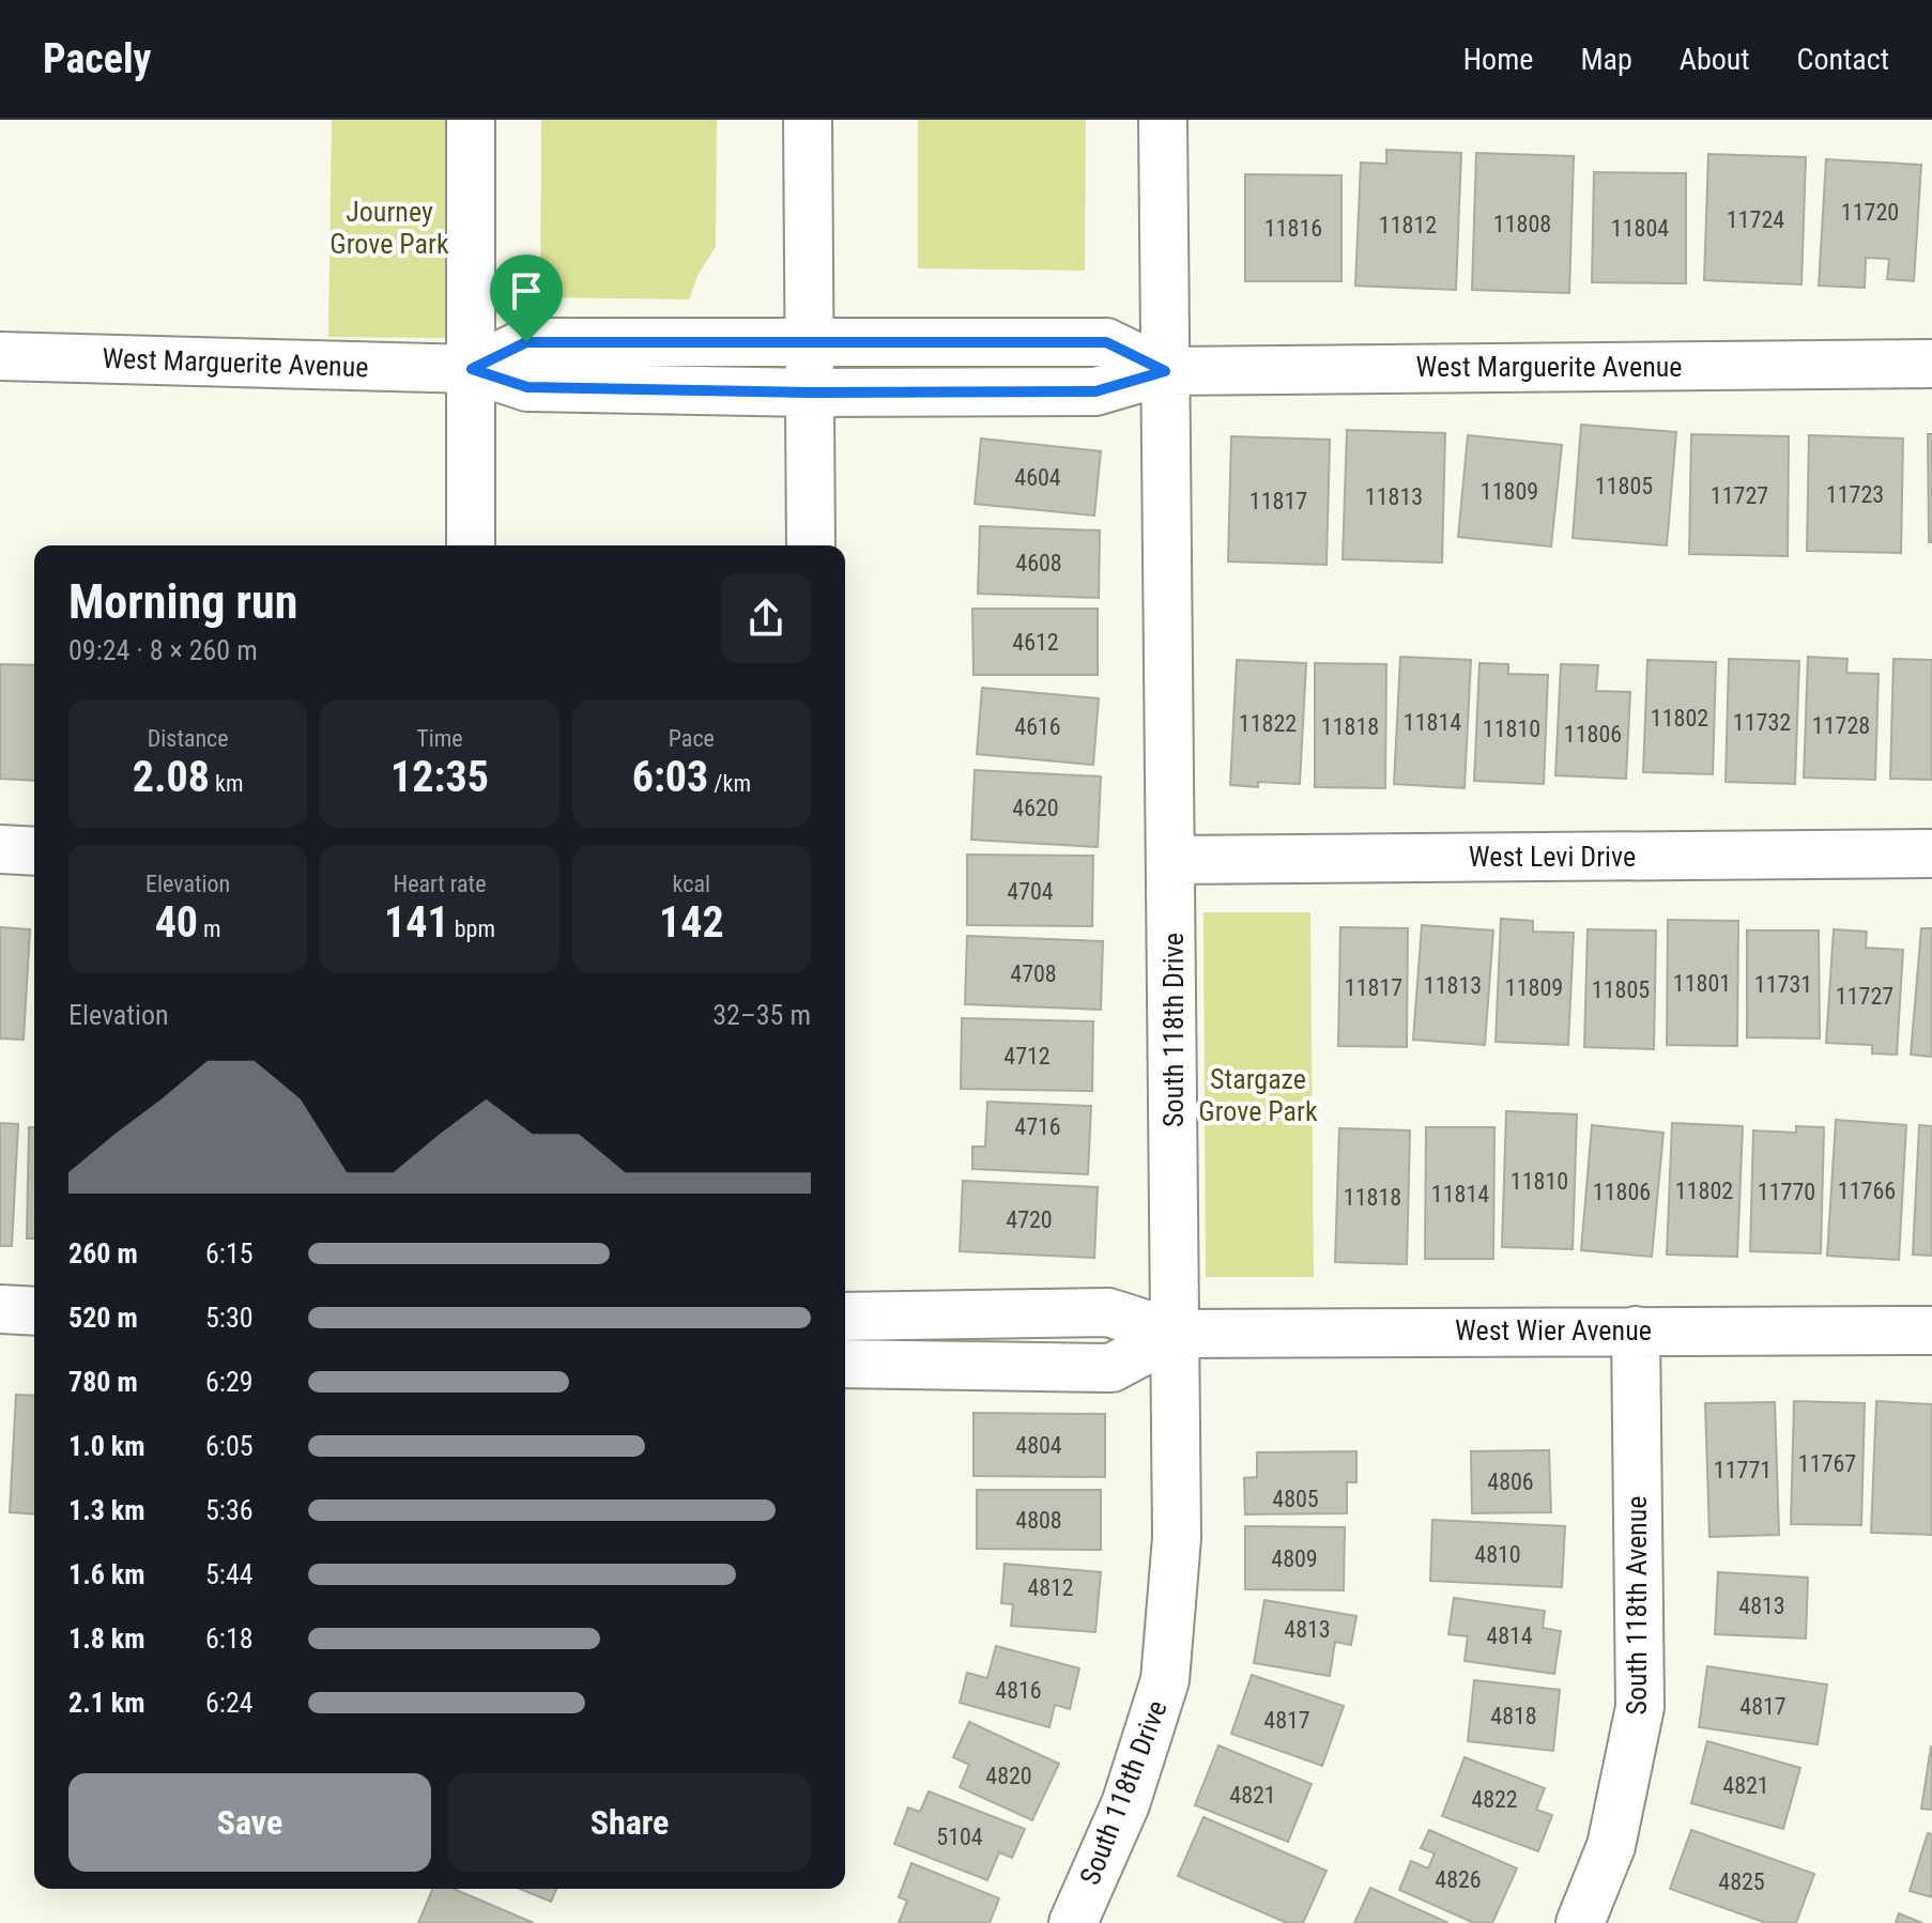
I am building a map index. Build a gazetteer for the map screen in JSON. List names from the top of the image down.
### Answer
{
  "streets": {
    "street": [
      "West Marguerite Avenue",
      "West Levi Drive",
      "South 118th Drive",
      "West Wier Avenue",
      "South 118th Avenue"
    ]
  },
  "crossings": [
    ["West Marguerite Avenue", "South 118th Drive"],
    ["West Levi Drive", "South 118th Drive"],
    ["South 118th Drive", "West Wier Avenue"],
    ["West Wier Avenue", "South 118th Avenue"]
  ],
  "parks": ["Journey Grove Park", "Stargaze Grove Park"],
  "house_numbers": [
    "11720",
    "11724",
    "11808",
    "11812",
    "11816",
    "11804",
    "4604",
    "11805",
    "11809",
    "11723",
    "11727",
    "11813",
    "11817",
    "4608",
    "4612",
    "11802",
    "11814",
    "11732",
    "11822",
    "11728",
    "4616",
    "11818",
    "11810",
    "11806",
    "4620",
    "4704",
    "4708",
    "11801",
    "11731",
    "11813",
    "11817",
    "11809",
    "11805",
    "11727",
    "4712",
    "4716",
    "11810",
    "11802",
    "11766",
    "11806",
    "11770",
    "11814",
    "11818",
    "4720",
    "4804",
    "11767",
    "11771",
    "4806",
    "4805",
    "4808",
    "4810",
    "4809",
    "4812",
    "4813",
    "4813",
    "4814",
    "4816",
    "4817",
    "4818",
    "4817",
    "4820",
    "4821",
    "4821",
    "4822",
    "5104",
    "4826",
    "4825"
  ],
  "page": {
    "header": "Pacely",
    "nav": [
      "Home",
      "Map",
      "About",
      "Contact"
    ],
    "heading": ["Morning run", "09:24 · 8 × 260 m"],
    "stats": [
      ["Distance", "2.08 km"],
      ["Time", "12:35"],
      ["Pace", "6:03 /km"],
      ["Elevation", "40 m"],
      ["Heart rate", "141 bpm"],
      ["kcal", "142"]
    ],
    "chart": ["Elevation", "32–35 m"],
    "list": [
      {
        "name": "260 m",
        "note": "6:15"
      },
      {
        "name": "520 m",
        "note": "5:30"
      },
      {
        "name": "780 m",
        "note": "6:29"
      },
      {
        "name": "1.0 km",
        "note": "6:05"
      },
      {
        "name": "1.3 km",
        "note": "5:36"
      },
      {
        "name": "1.6 km",
        "note": "5:44"
      },
      {
        "name": "1.8 km",
        "note": "6:18"
      },
      {
        "name": "2.1 km",
        "note": "6:24"
      }
    ],
    "buttons": ["Save", "Share"]
  }
}
